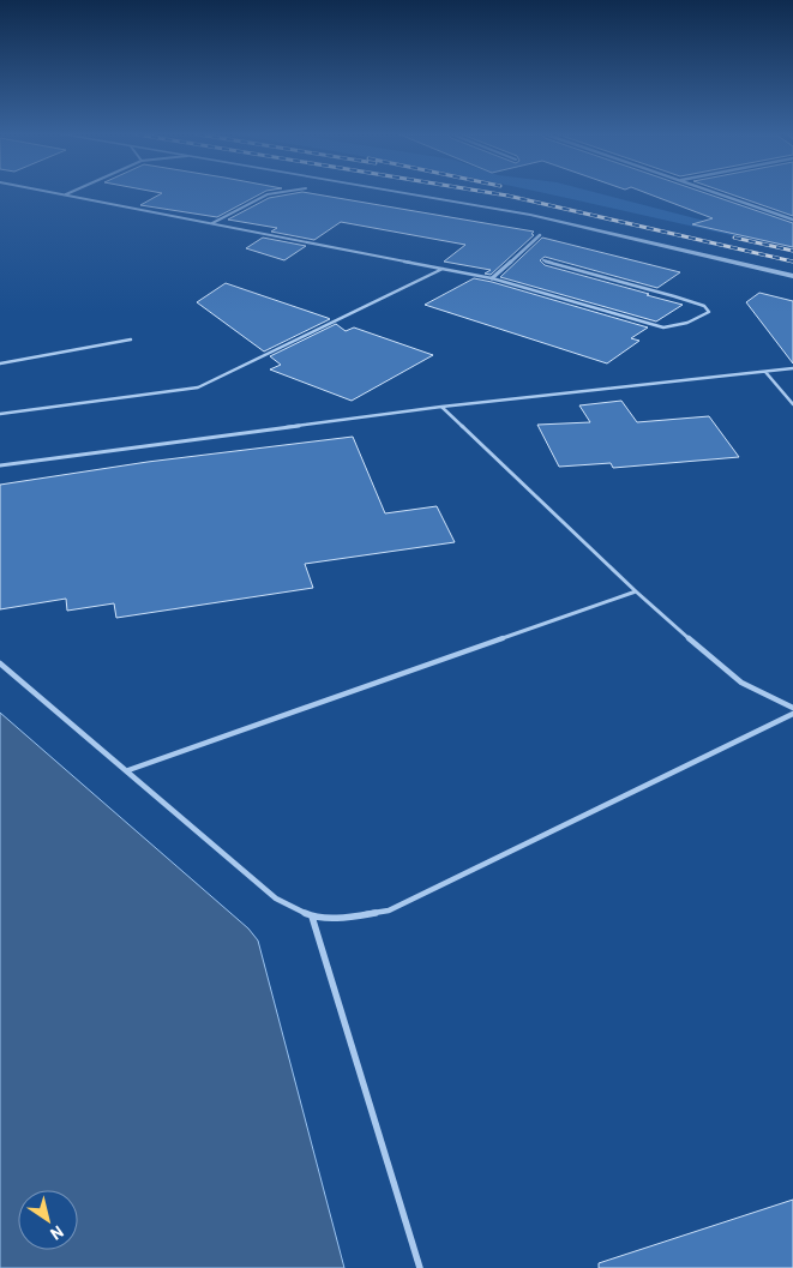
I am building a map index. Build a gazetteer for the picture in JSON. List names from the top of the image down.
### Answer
{
  "north": "bottom right"
}
